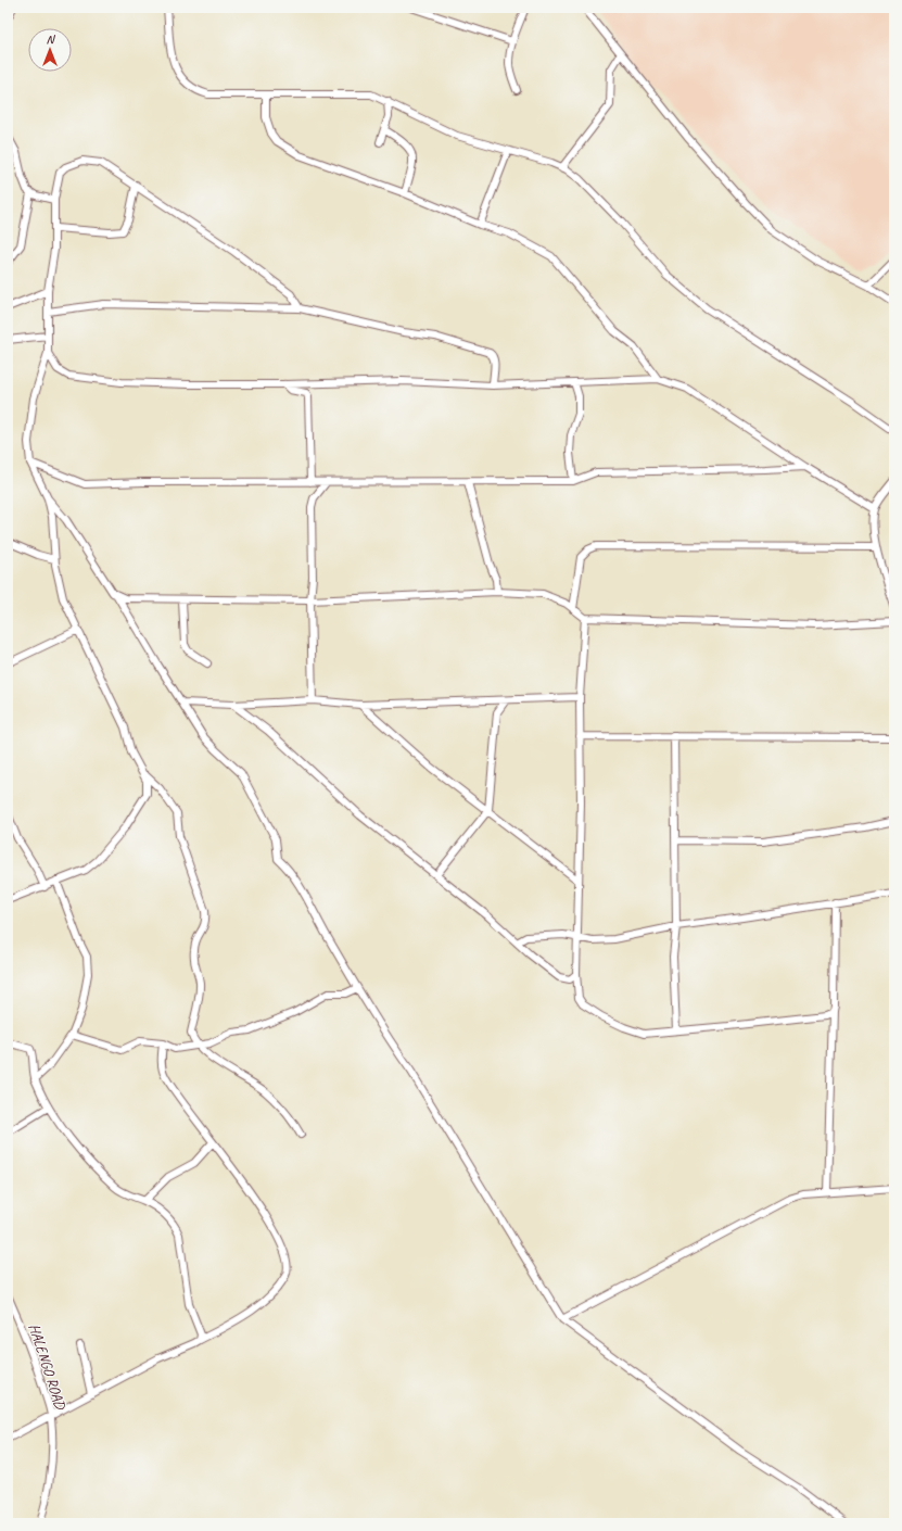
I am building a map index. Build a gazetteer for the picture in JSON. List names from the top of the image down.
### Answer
{
  "streets": {
    "street": ["HALENGO ROAD"]
  },
  "north": "top"
}
